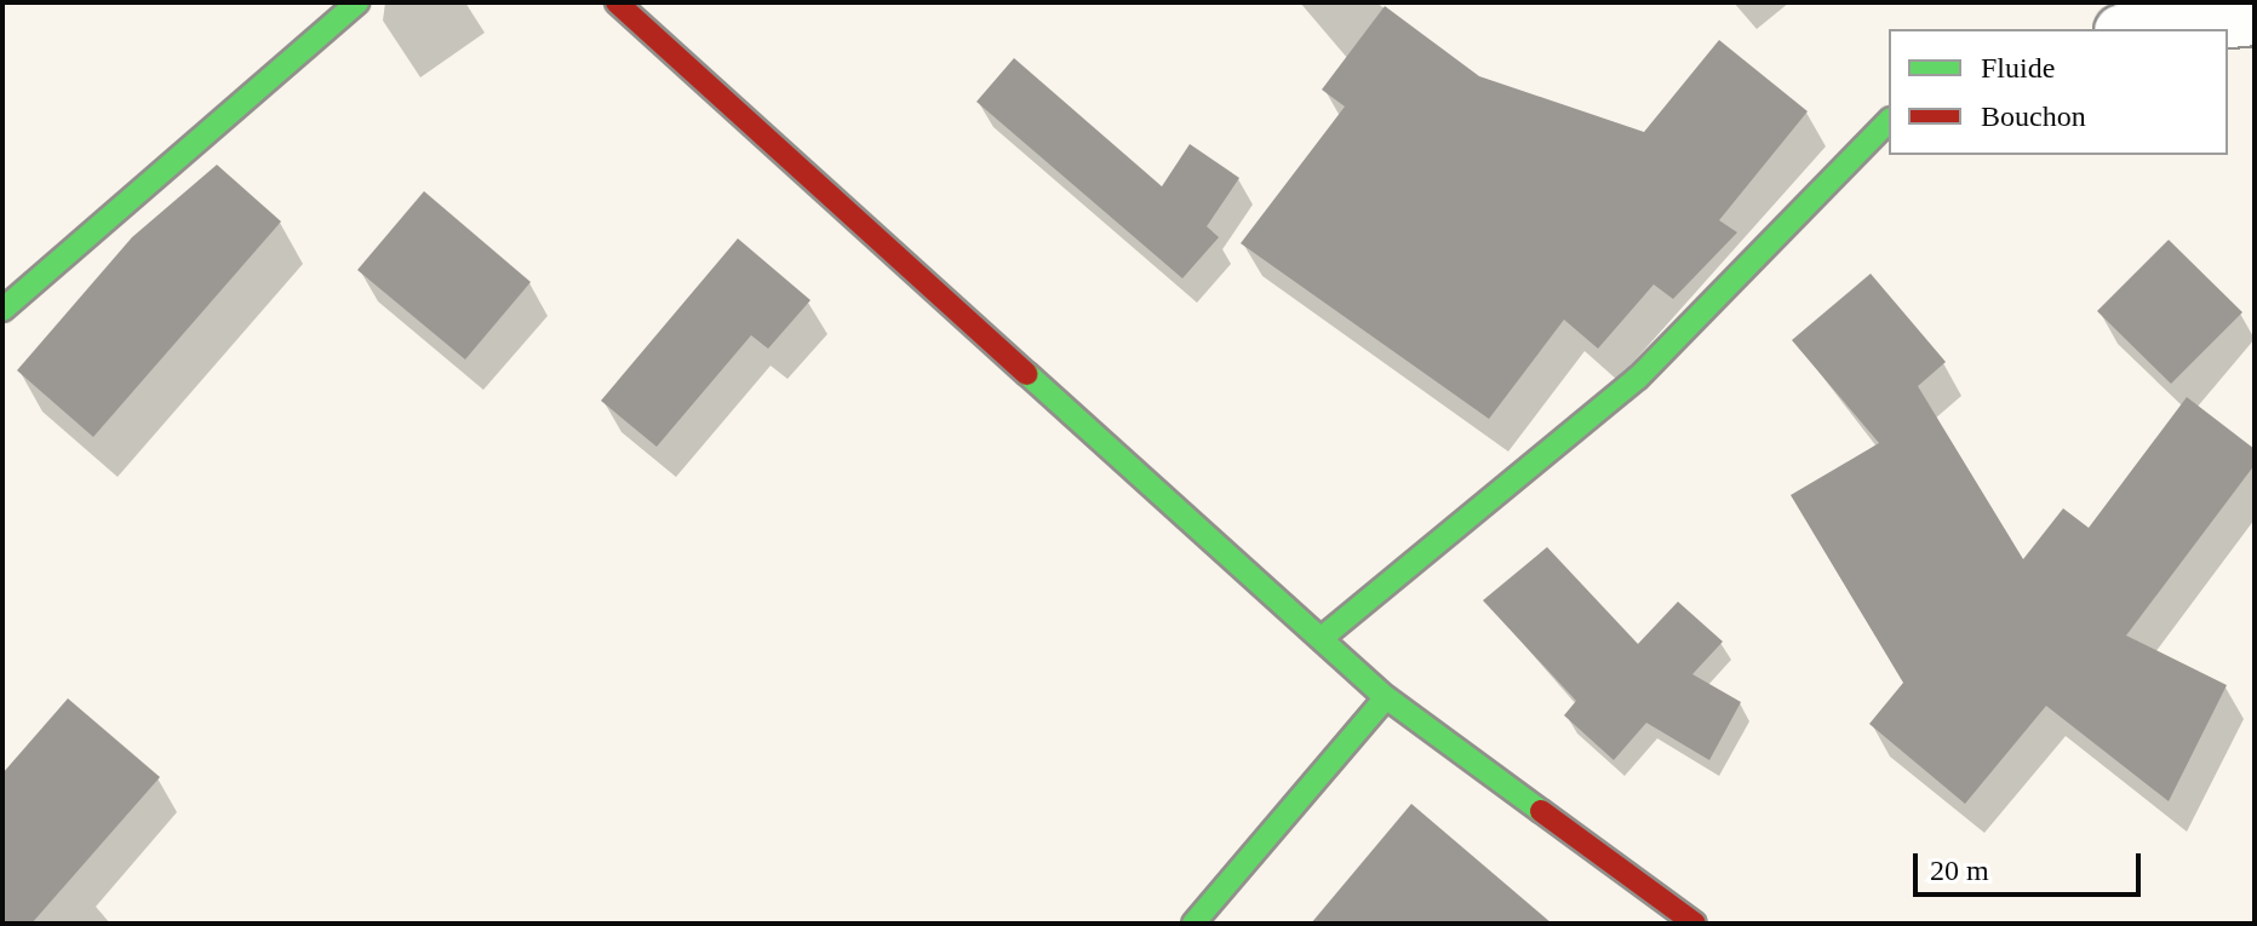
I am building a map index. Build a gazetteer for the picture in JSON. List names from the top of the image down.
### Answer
{
  "legend": ["Fluide", "Bouchon"],
  "scale_bar": "20 m"
}
